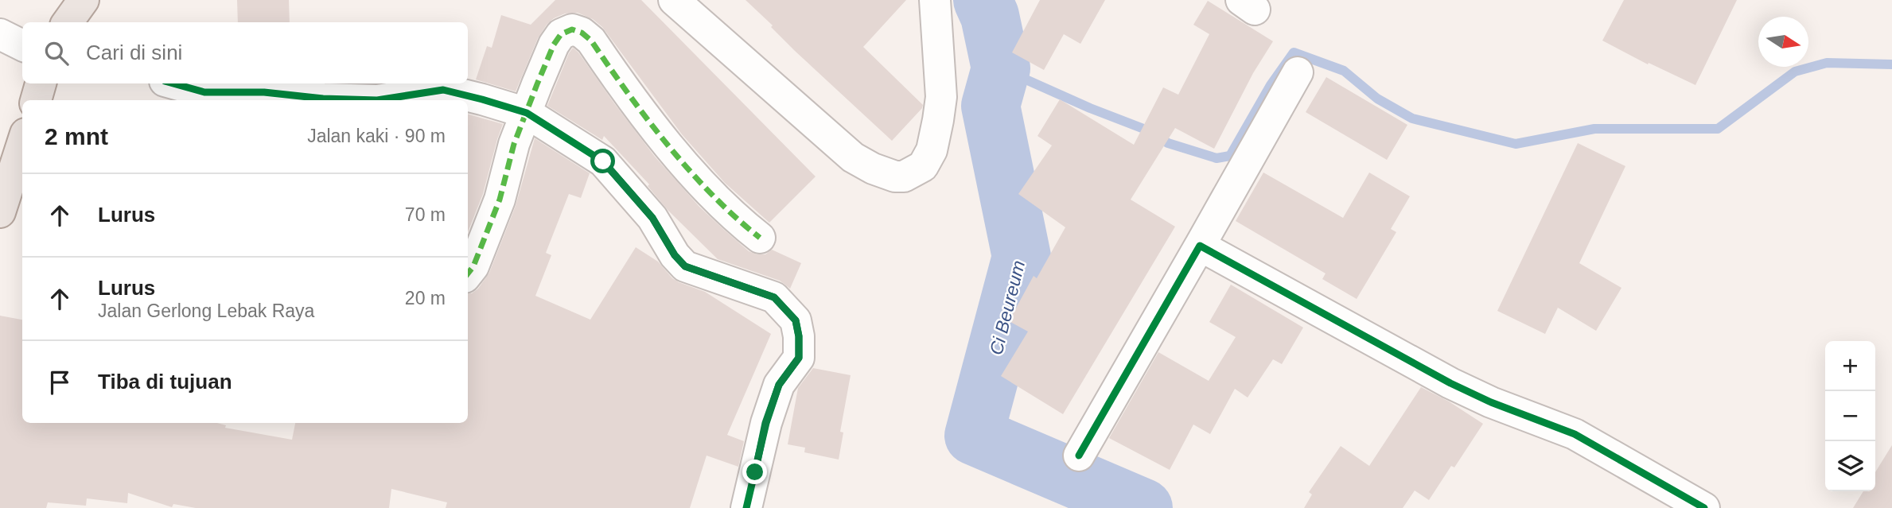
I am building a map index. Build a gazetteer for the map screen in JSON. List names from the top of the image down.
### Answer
{
  "water": ["Ci Beureum"],
  "north": "right",
  "page": {
    "search": "Cari di sini",
    "heading": ["2 mnt", "Jalan kaki · 90 m"],
    "list": [
      ["Lurus", "70 m"],
      ["Lurus", "Jalan Gerlong Lebak Raya", "20 m"],
      "Tiba di tujuan"
    ],
    "map_buttons": ["+", "−"]
  }
}
